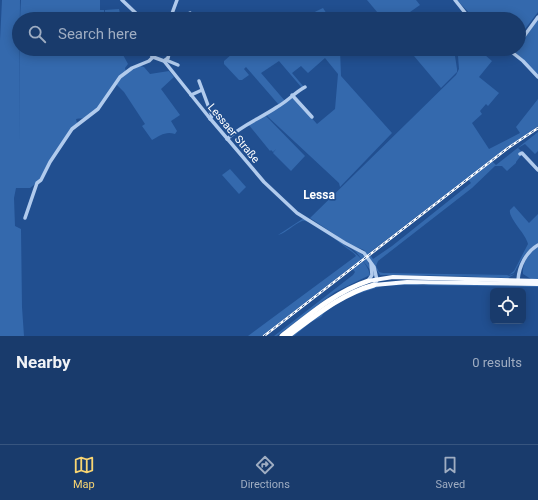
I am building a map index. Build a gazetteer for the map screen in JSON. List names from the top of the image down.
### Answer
{
  "streets": {
    "street": ["Lessaer Straße"]
  },
  "districts": ["Lessa"],
  "page": {
    "search": "Search here",
    "heading": ["Nearby", "0 results"],
    "nav": ["Map", "Directions", "Saved"]
  }
}
